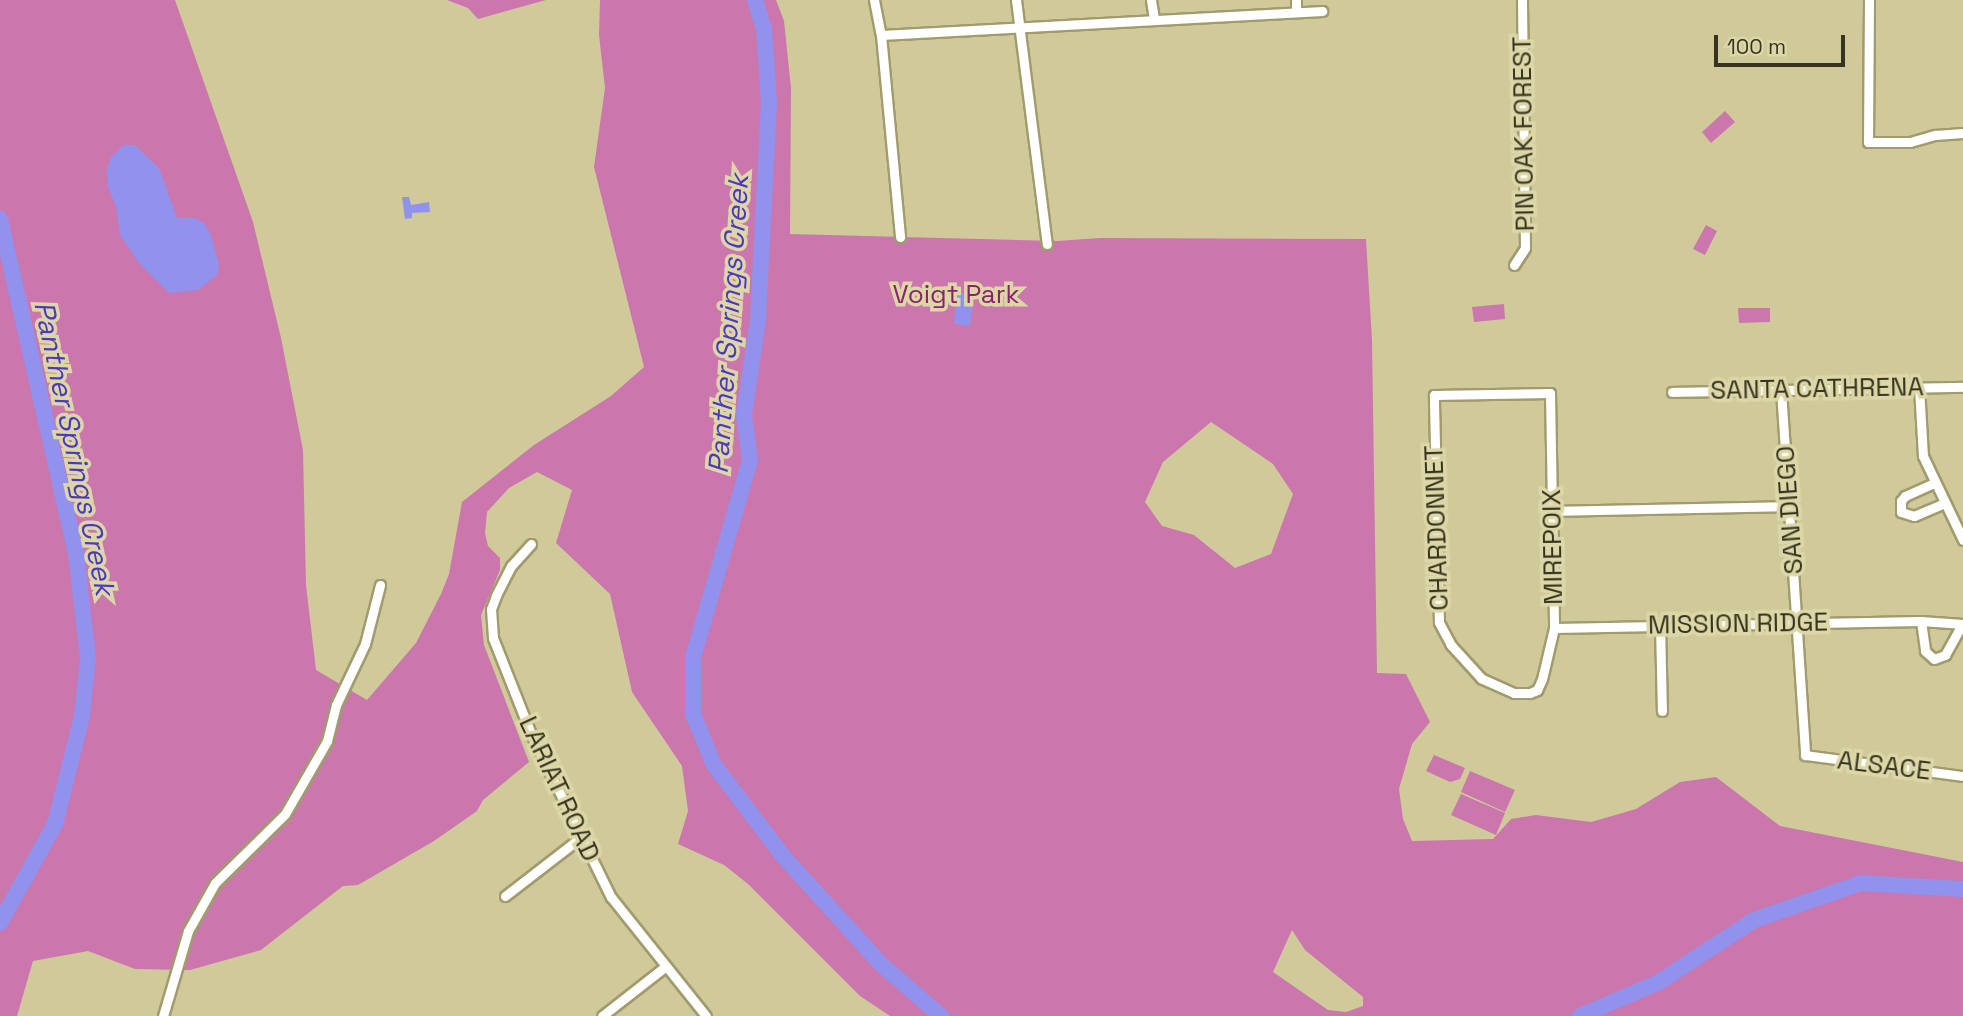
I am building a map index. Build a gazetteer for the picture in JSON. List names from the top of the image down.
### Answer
{
  "streets": {
    "street": [
      "PIN OAK FOREST",
      "SANTA CATHRENA",
      "SAN DIEGO",
      "CHARDONNET",
      "MIREPOIX",
      "MISSION RIDGE",
      "ALSACE",
      "LARIAT ROAD"
    ]
  },
  "crossings": [
    ["SANTA CATHRENA", "SAN DIEGO"],
    ["SAN DIEGO", "MISSION RIDGE"],
    ["SAN DIEGO", "ALSACE"],
    ["CHARDONNET", "MIREPOIX"],
    ["MIREPOIX", "MISSION RIDGE"]
  ],
  "water": ["Panther Springs Creek"],
  "parks": ["Voigt Park"],
  "scale_bar": "100 m"
}
